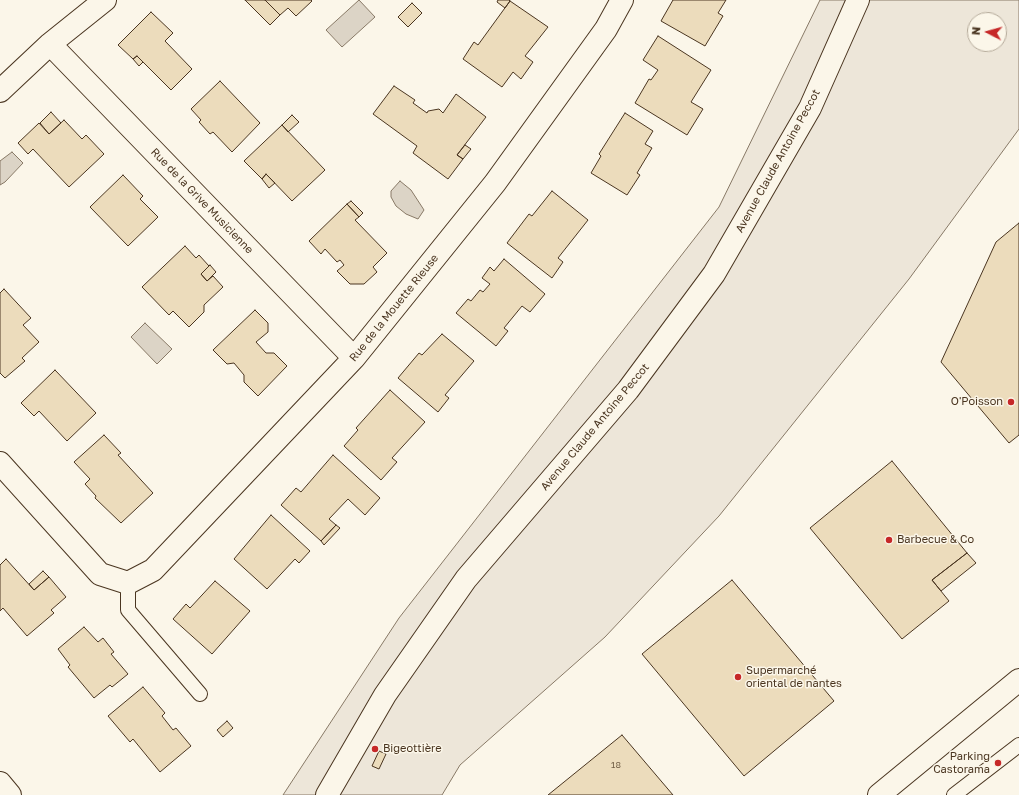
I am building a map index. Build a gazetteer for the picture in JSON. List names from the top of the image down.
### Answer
{
  "streets": {
    "street": ["Avenue Claude Antoine Peccot", "Rue de la Grive Musicienne", "Rue de la Mouette Rieuse"]
  },
  "crossings": [
    ["Rue de la Grive Musicienne", "Rue de la Mouette Rieuse"]
  ],
  "places": [
    "O'Poisson",
    "Barbecue & Co",
    "Supermarché oriental de nantes",
    "Bigeottière",
    "Parking Castorama"
  ],
  "house_numbers": ["18"],
  "north": "left"
}
